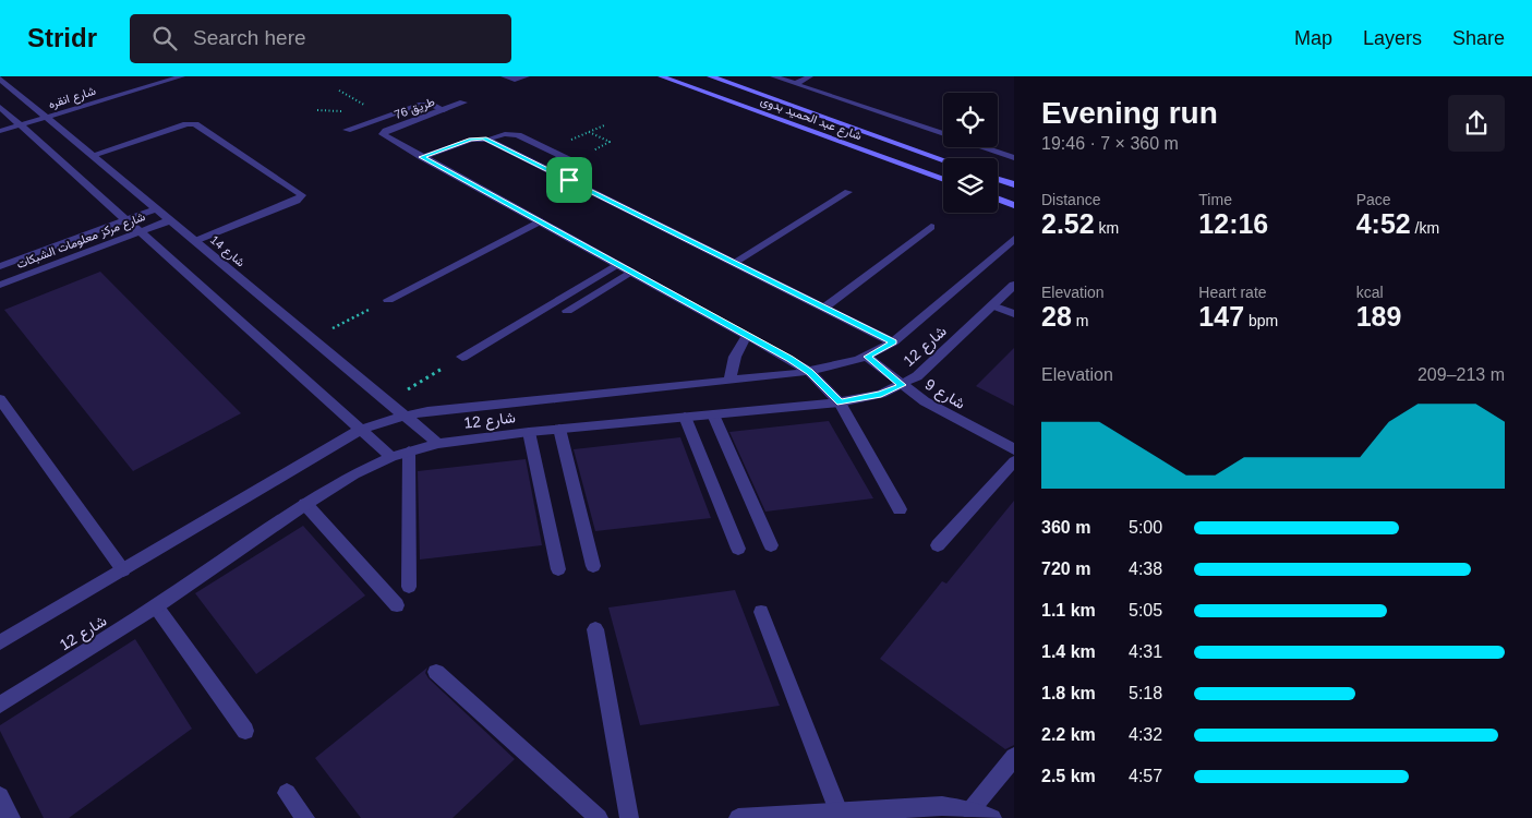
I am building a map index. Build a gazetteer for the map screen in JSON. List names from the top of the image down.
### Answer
{
  "streets": {
    "main road": ["شارع عبد الحميد بدوى"],
    "street": [
      "شارع انقره",
      "طريق 76",
      "شارع مركز معلومات الشبكات",
      "شارع 14",
      "شارع 12",
      "شارع 9"
    ]
  },
  "crossings": [
    ["شارع انقره", "شارع 14"],
    ["طريق 76", "شارع 12"],
    ["شارع مركز معلومات الشبكات", "شارع 14"],
    ["شارع 14", "شارع 12"],
    ["شارع 12", "شارع 9"]
  ],
  "page": {
    "header": "Stridr",
    "search": "Search here",
    "nav": ["Map", "Layers", "Share"],
    "heading": ["Evening run", "19:46 · 7 × 360 m"],
    "stats": [
      ["Distance", "2.52 km"],
      ["Time", "12:16"],
      ["Pace", "4:52 /km"],
      ["Elevation", "28 m"],
      ["Heart rate", "147 bpm"],
      ["kcal", "189"]
    ],
    "chart": ["Elevation", "209–213 m"],
    "list": [
      {
        "name": "360 m",
        "note": "5:00"
      },
      {
        "name": "720 m",
        "note": "4:38"
      },
      {
        "name": "1.1 km",
        "note": "5:05"
      },
      {
        "name": "1.4 km",
        "note": "4:31"
      },
      {
        "name": "1.8 km",
        "note": "5:18"
      },
      {
        "name": "2.2 km",
        "note": "4:32"
      },
      {
        "name": "2.5 km",
        "note": "4:57"
      }
    ]
  }
}
